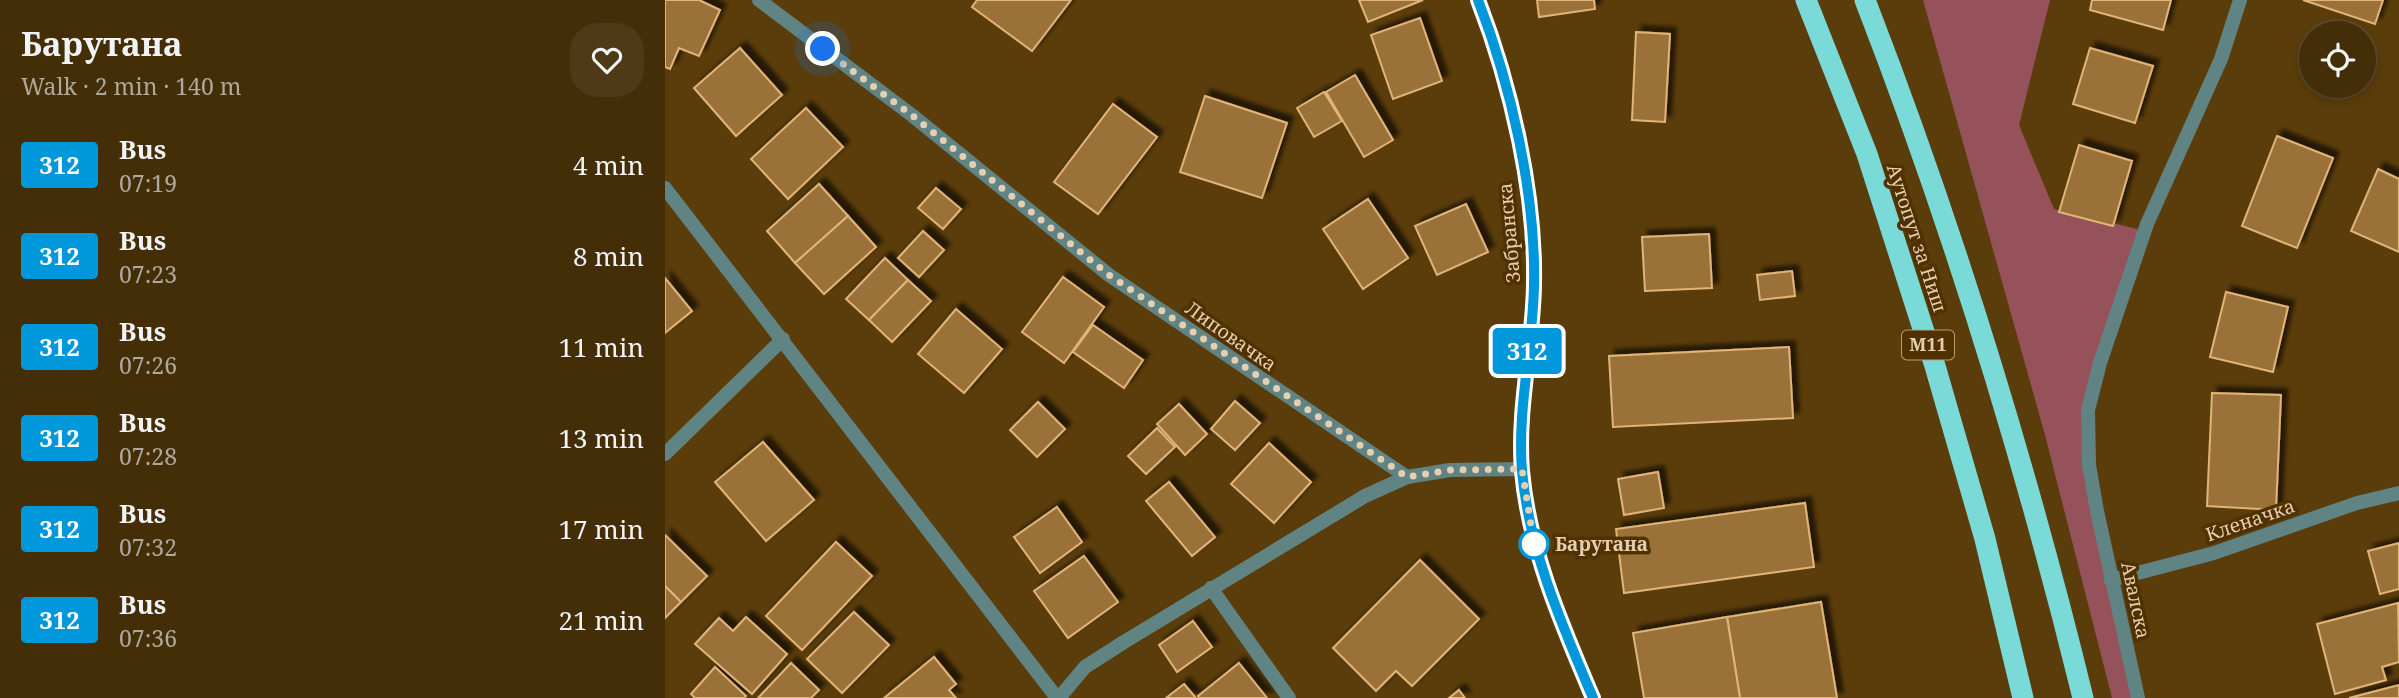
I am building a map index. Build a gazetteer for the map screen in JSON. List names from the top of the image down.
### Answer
{
  "streets": {
    "highway": ["Аутопут за Ниш", "M11"],
    "street": [
      "Забранска",
      "Липовачка",
      "Кленачка",
      "Авалска"
    ]
  },
  "crossings": [
    ["Кленачка", "Авалска"]
  ],
  "places": ["Барутана"],
  "lines": ["bus line 312"],
  "page": {
    "heading": ["Барутана", "Walk · 2 min · 140 m"],
    "on_map": "312",
    "list": [
      {
        "mark": "312",
        "name": "Bus",
        "note": "07:19",
        "value": "4 min"
      },
      {
        "mark": "312",
        "name": "Bus",
        "note": "07:23",
        "value": "8 min"
      },
      {
        "mark": "312",
        "name": "Bus",
        "note": "07:26",
        "value": "11 min"
      },
      {
        "mark": "312",
        "name": "Bus",
        "note": "07:28",
        "value": "13 min"
      },
      {
        "mark": "312",
        "name": "Bus",
        "note": "07:32",
        "value": "17 min"
      },
      {
        "mark": "312",
        "name": "Bus",
        "note": "07:36",
        "value": "21 min"
      }
    ]
  }
}
